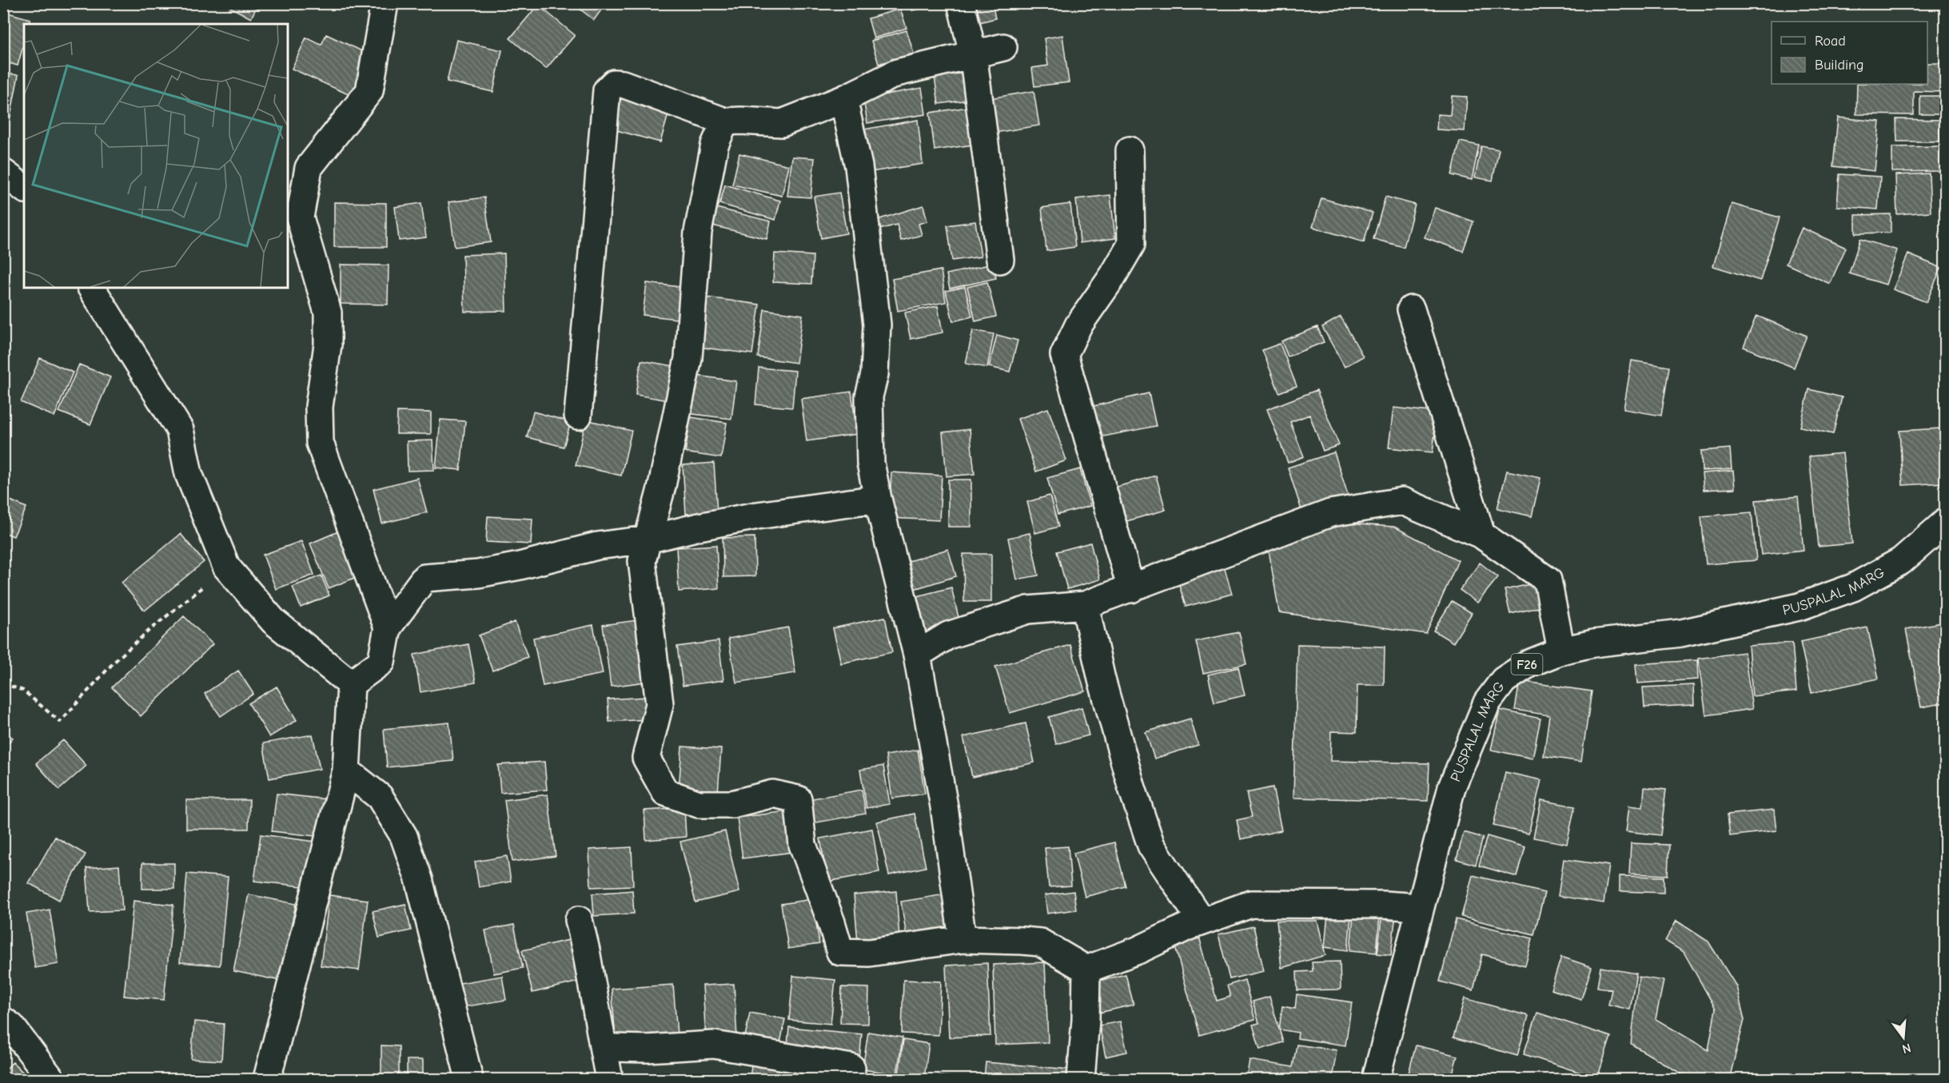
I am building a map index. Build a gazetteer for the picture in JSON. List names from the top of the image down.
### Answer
{
  "streets": {
    "street": ["PUSPALAL MARG", "F26"]
  },
  "legend": ["Road", "Building"],
  "north": "bottom"
}
